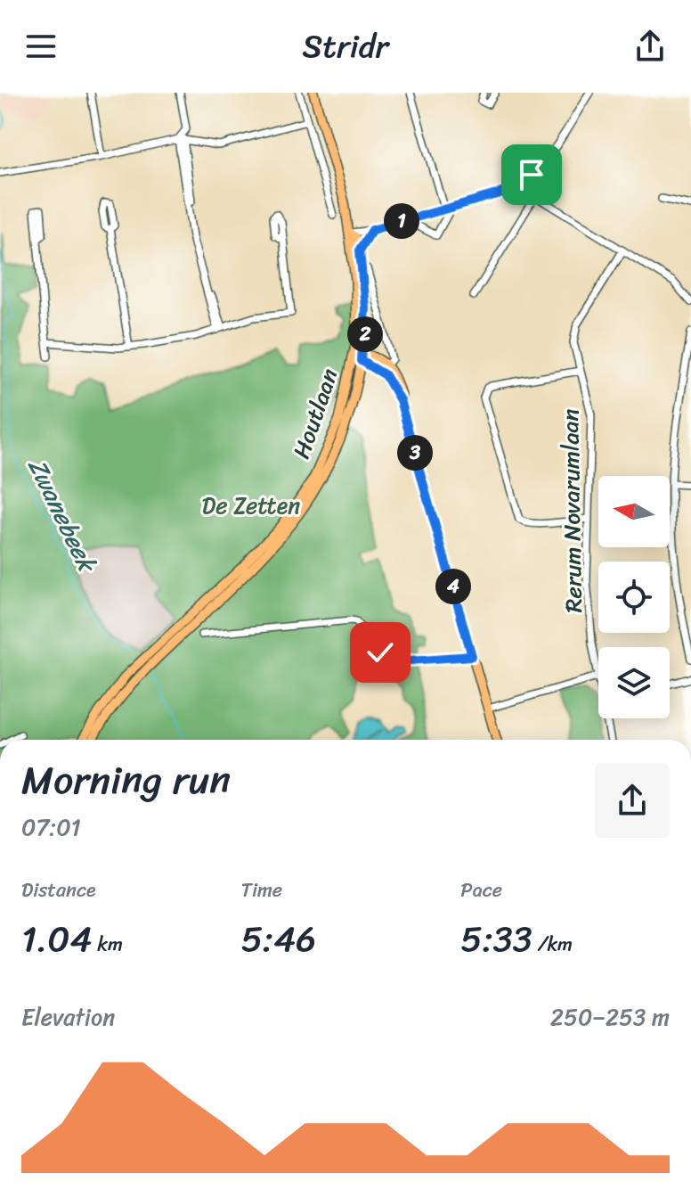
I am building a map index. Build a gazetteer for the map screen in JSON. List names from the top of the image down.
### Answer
{
  "streets": {
    "main road": ["Houtlaan"],
    "street": ["Rerum Novarumlaan"]
  },
  "water": ["Zwanebeek"],
  "parks": ["De Zetten"],
  "north": "left",
  "page": {
    "header": "Stridr",
    "pins": [
      "1",
      "2",
      "3",
      "4"
    ],
    "heading": ["Morning run", "07:01"],
    "stats": [
      ["Distance", "1.04 km"],
      ["Time", "5:46"],
      ["Pace", "5:33 /km"]
    ],
    "chart": ["Elevation", "250–253 m"]
  }
}
